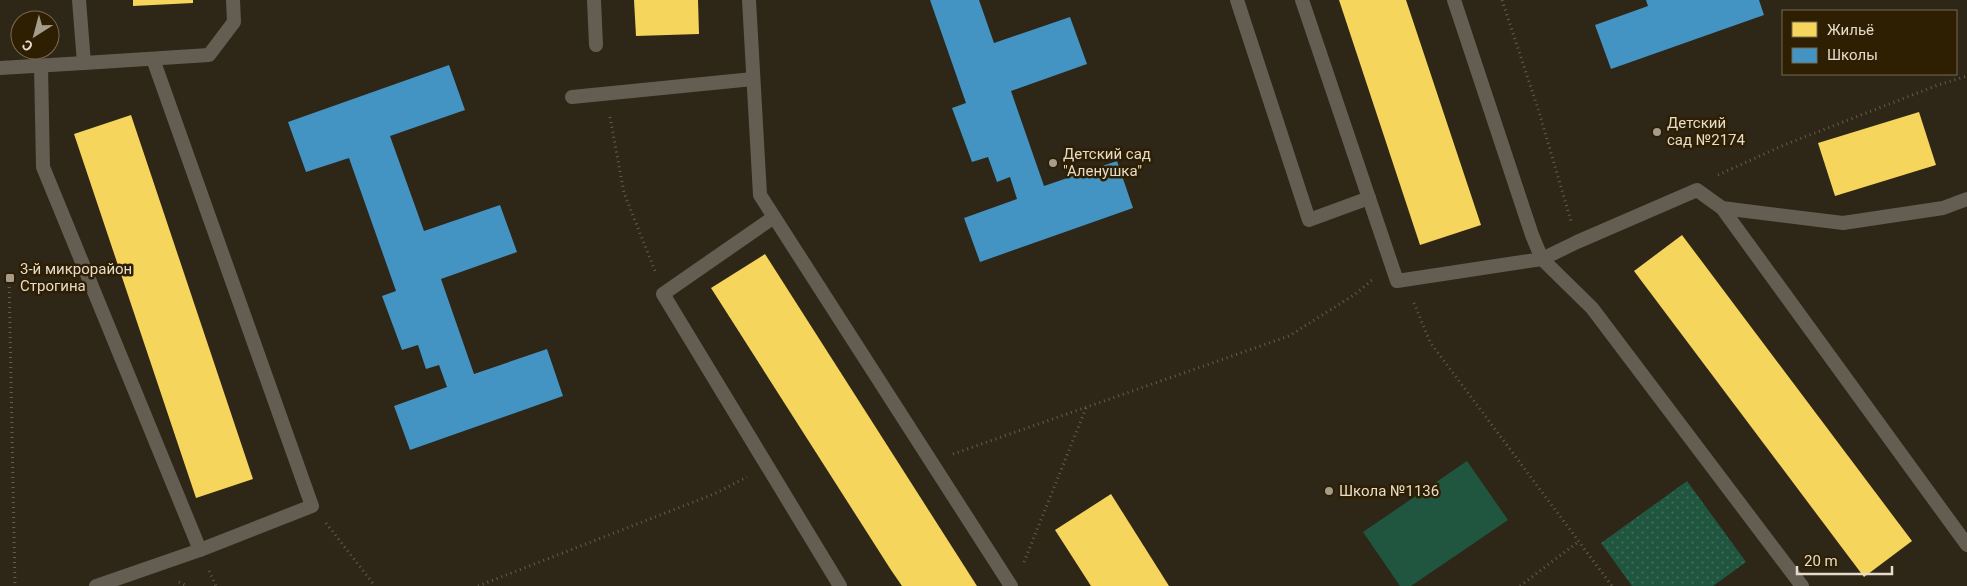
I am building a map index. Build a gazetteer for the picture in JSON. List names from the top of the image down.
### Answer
{
  "places": {
    "other": ["Детский сад №2174", "Детский сад \"Аленушка\"", "Школа №1136"],
    "transit": ["3-й микрорайон Строгина"]
  },
  "legend": ["Жильё", "Школы"],
  "scale_bar": "20 m",
  "north": "bottom left"
}
